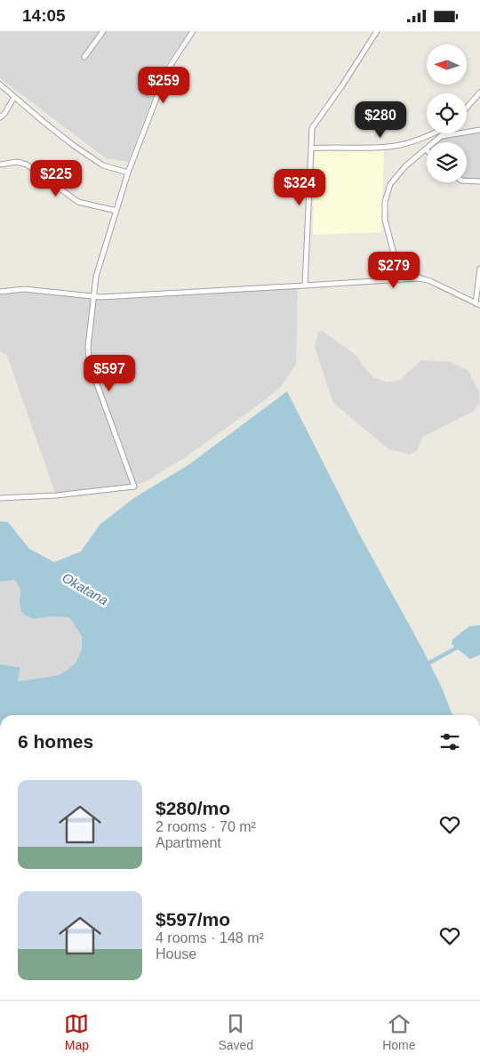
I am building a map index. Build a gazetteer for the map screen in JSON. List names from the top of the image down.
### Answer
{
  "water": ["Okatana"],
  "north": "left",
  "page": {
    "status": "14:05",
    "price": [
      "$259",
      "$280",
      "$225",
      "$324",
      "$279",
      "$597"
    ],
    "heading": "6 homes",
    "list": [
      {
        "name": "$280/mo",
        "note": "2 rooms · 70 m² · Apartment"
      },
      {
        "name": "$597/mo",
        "note": "4 rooms · 148 m² · House"
      }
    ],
    "tabs": ["Map", "Saved", "Home"]
  }
}
